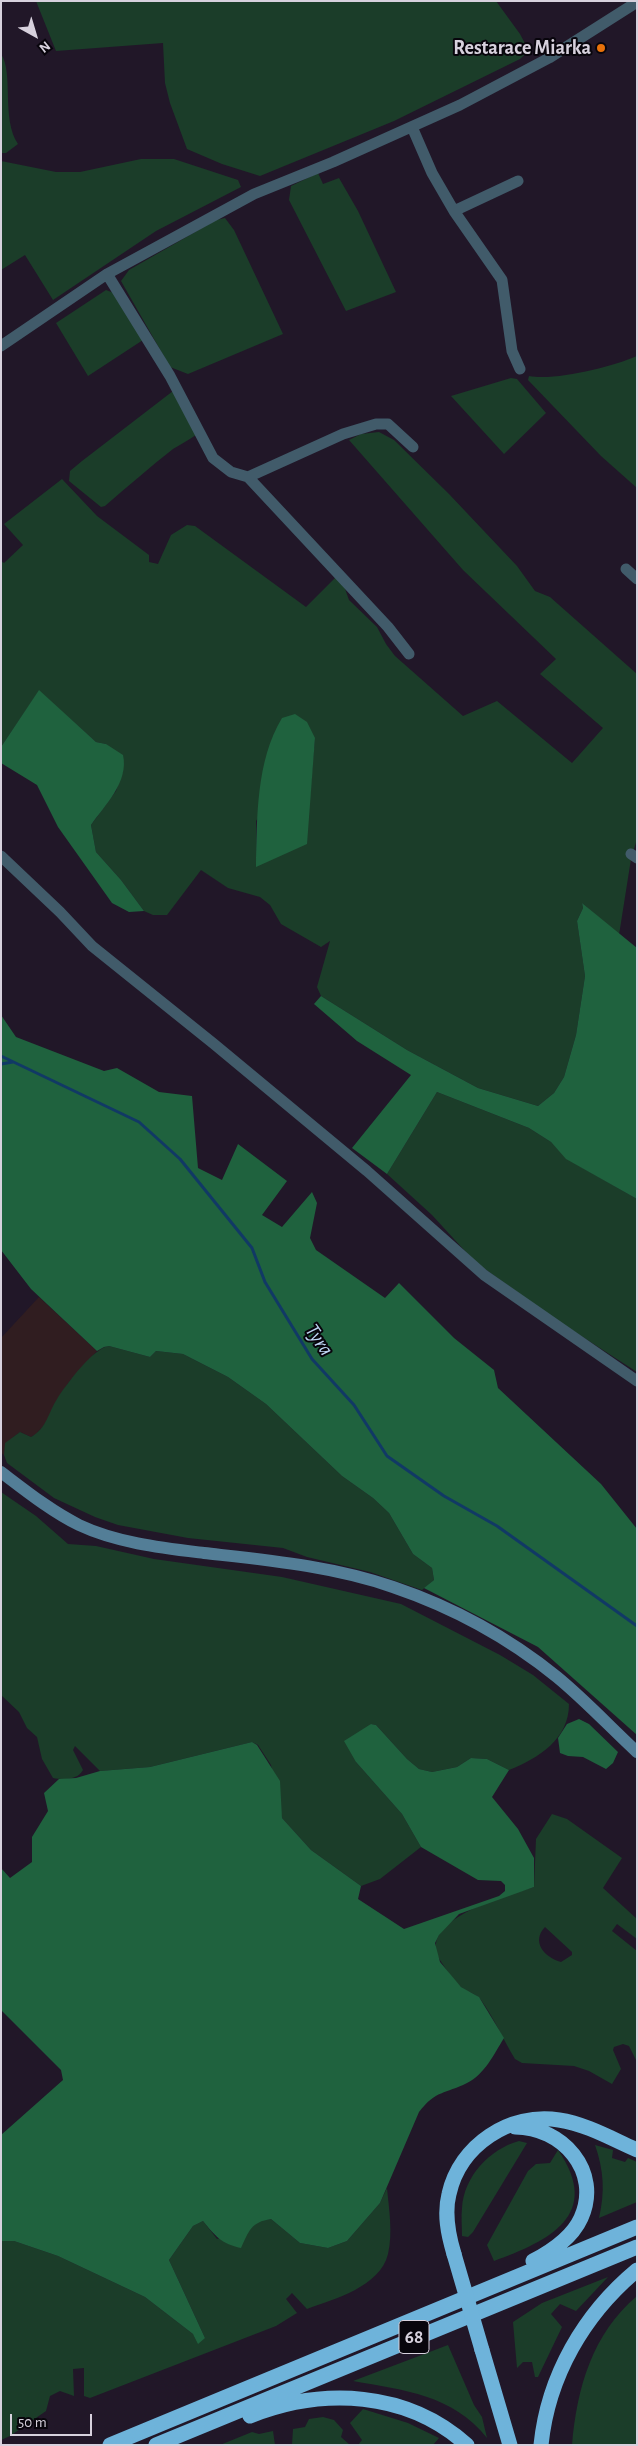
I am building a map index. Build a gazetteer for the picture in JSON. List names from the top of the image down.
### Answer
{
  "streets": {
    "highway": ["68"]
  },
  "water": ["Tyra"],
  "places": ["Restarace Miarka"],
  "scale_bar": "50 m",
  "north": "bottom right"
}
